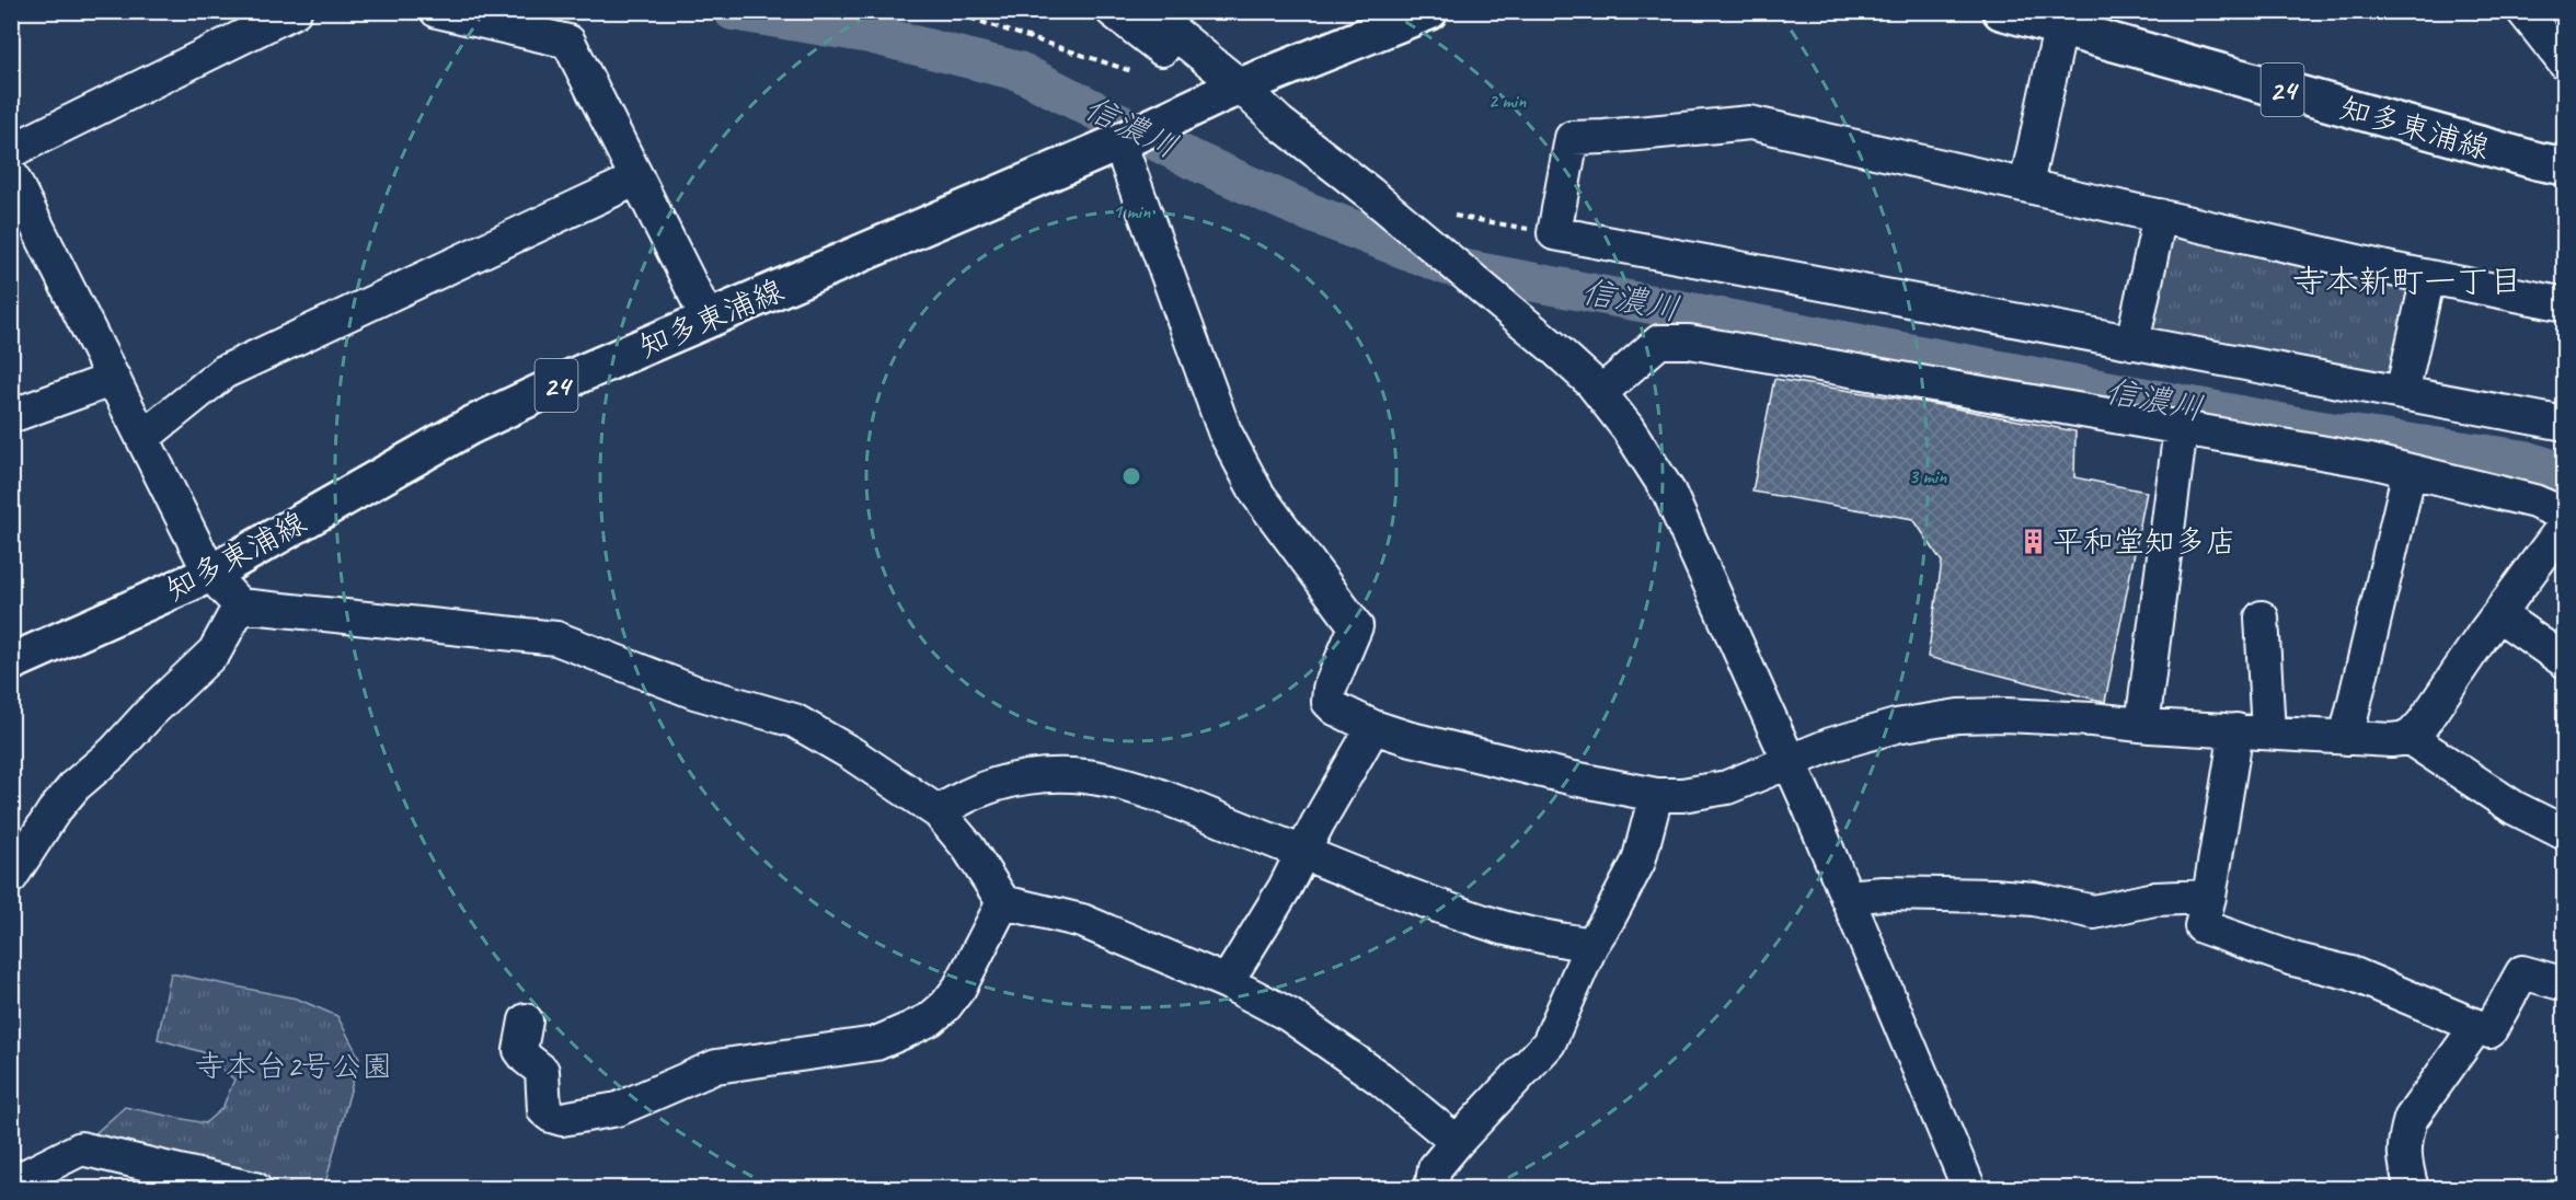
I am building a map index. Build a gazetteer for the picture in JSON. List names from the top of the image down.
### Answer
{
  "streets": {
    "main road": ["24", "知多東浦線"]
  },
  "districts": ["寺本新町一丁目"],
  "water": ["信濃川"],
  "parks": ["寺本台2号公園"],
  "places": {
    "building": ["平和堂知多店"]
  },
  "rings": ["2 min", "1 min", "3 min"]
}
